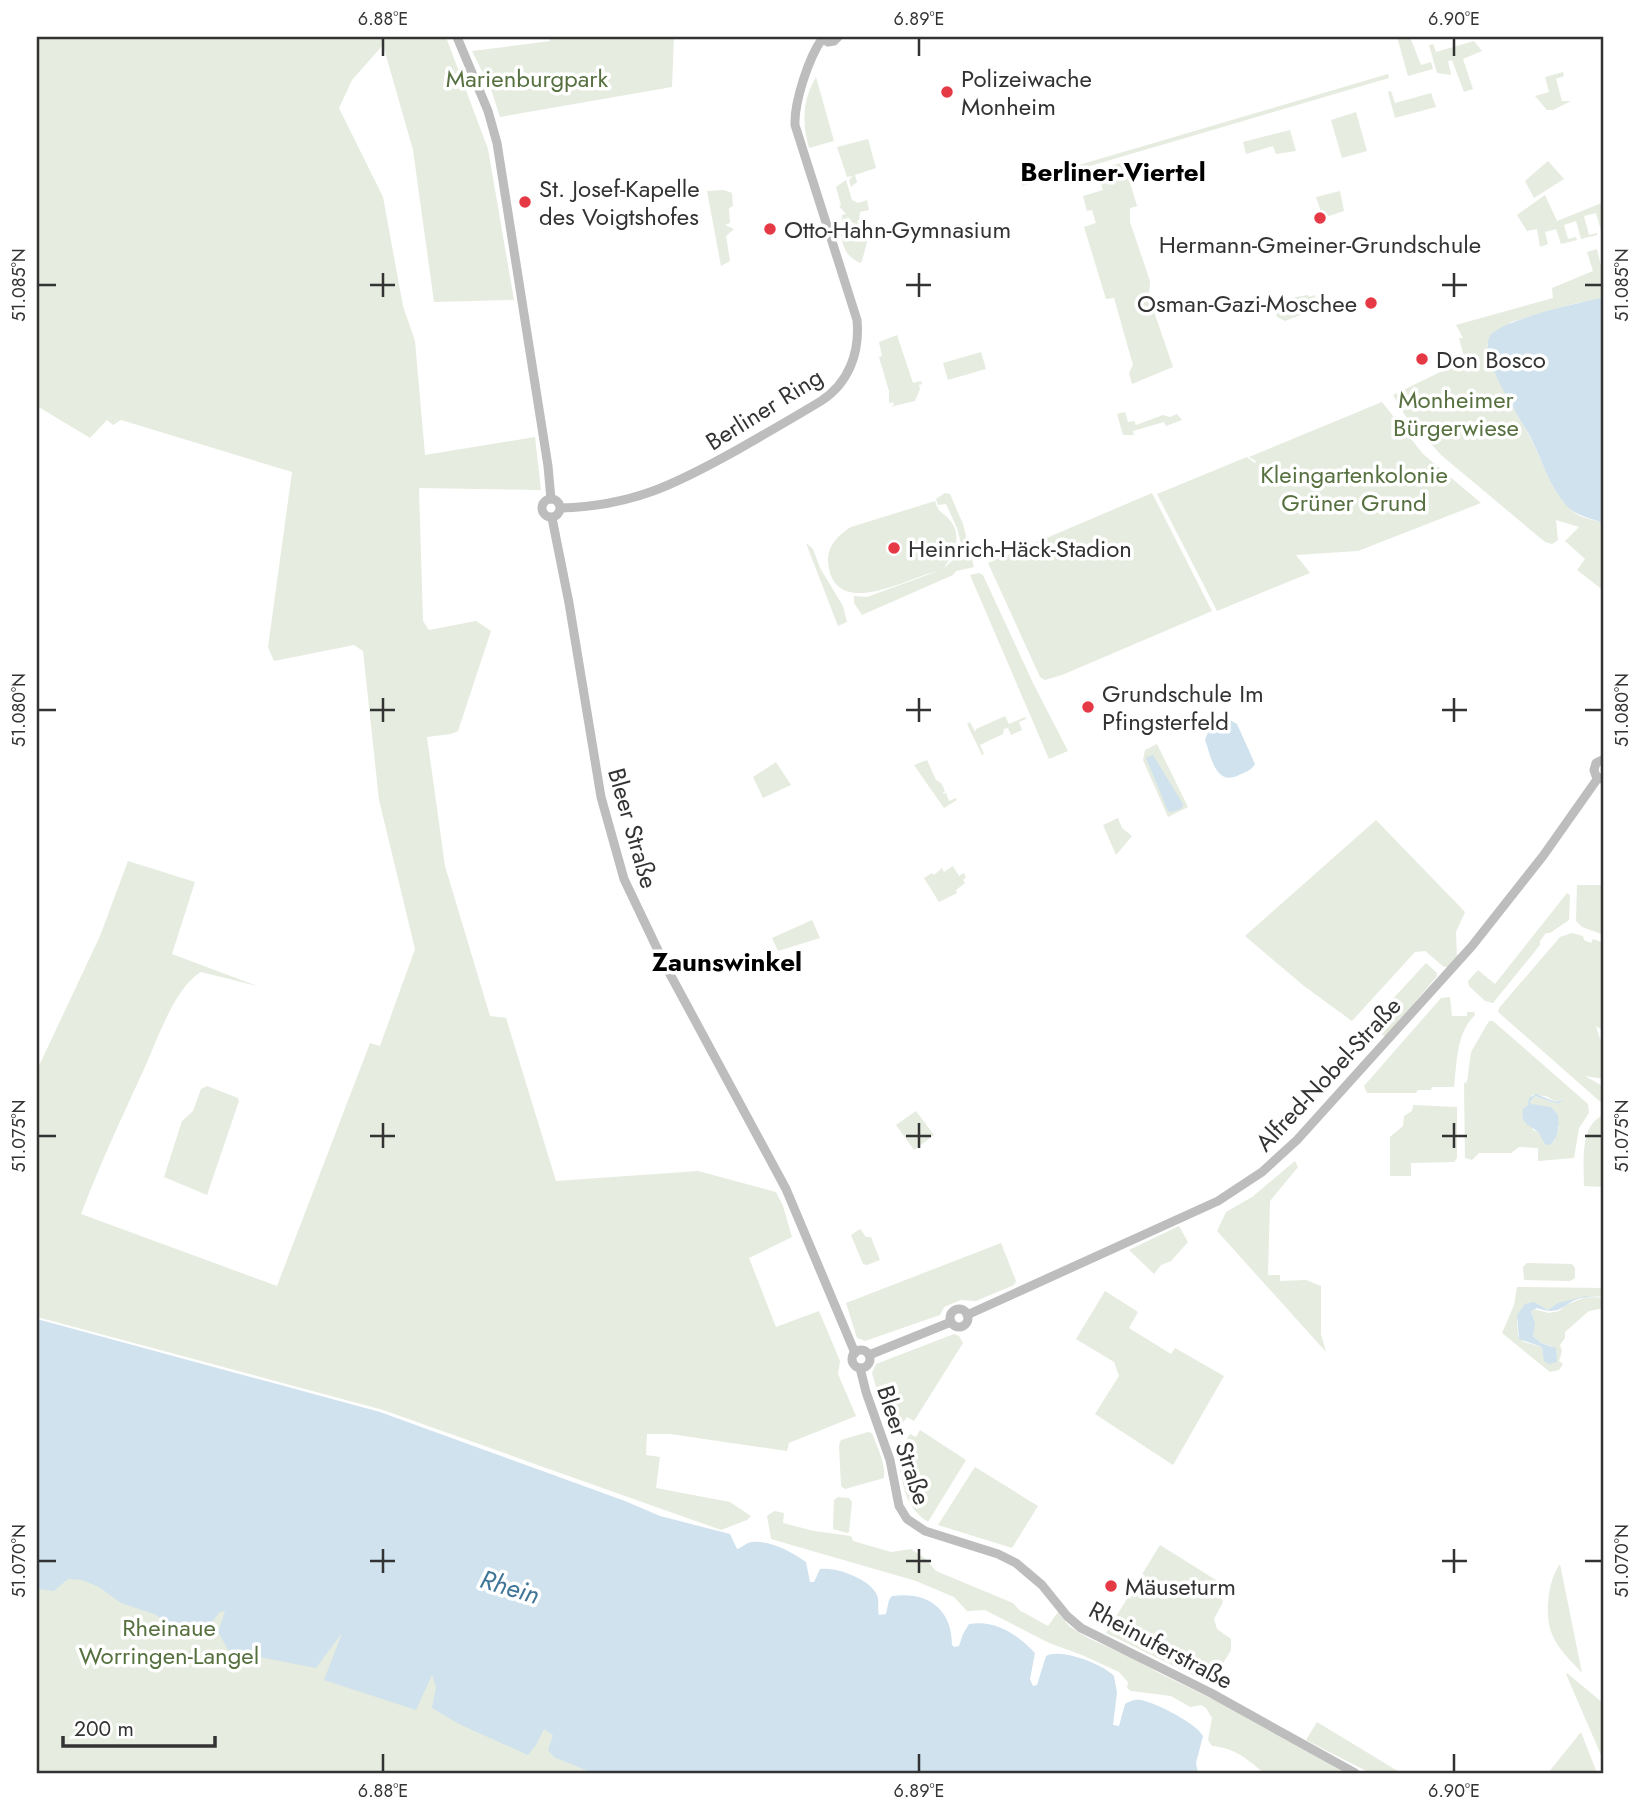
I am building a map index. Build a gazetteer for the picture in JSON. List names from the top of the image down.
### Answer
{
  "streets": {
    "street": [
      "Berliner Ring",
      "Bleer Straße",
      "Alfred-Nobel-Straße",
      "Rheinuferstraße"
    ]
  },
  "crossings": [
    ["Berliner Ring", "Bleer Straße"],
    ["Bleer Straße", "Alfred-Nobel-Straße"],
    ["Bleer Straße", "Rheinuferstraße"]
  ],
  "districts": ["Berliner-Viertel", "Zaunswinkel"],
  "water": ["Rhein"],
  "parks": [
    "Marienburgpark",
    "Monheimer Bürgerwiese",
    "Kleingartenkolonie Grüner Grund",
    "Rheinaue Worringen-Langel"
  ],
  "places": [
    "Polizeiwache Monheim",
    "St. Josef-Kapelle des Voigtshofes",
    "Hermann-Gmeiner-Grundschule",
    "Otto-Hahn-Gymnasium",
    "Osman-Gazi-Moschee",
    "Don Bosco",
    "Heinrich-Häck-Stadion",
    "Grundschule Im Pfingsterfeld",
    "Mäuseturm"
  ],
  "scale_bar": "200 m",
  "coordinates": [
    "6.88°E",
    "6.89°E",
    "6.90°E",
    "51.085°N",
    "51.080°N",
    "51.075°N",
    "51.070°N"
  ]
}
